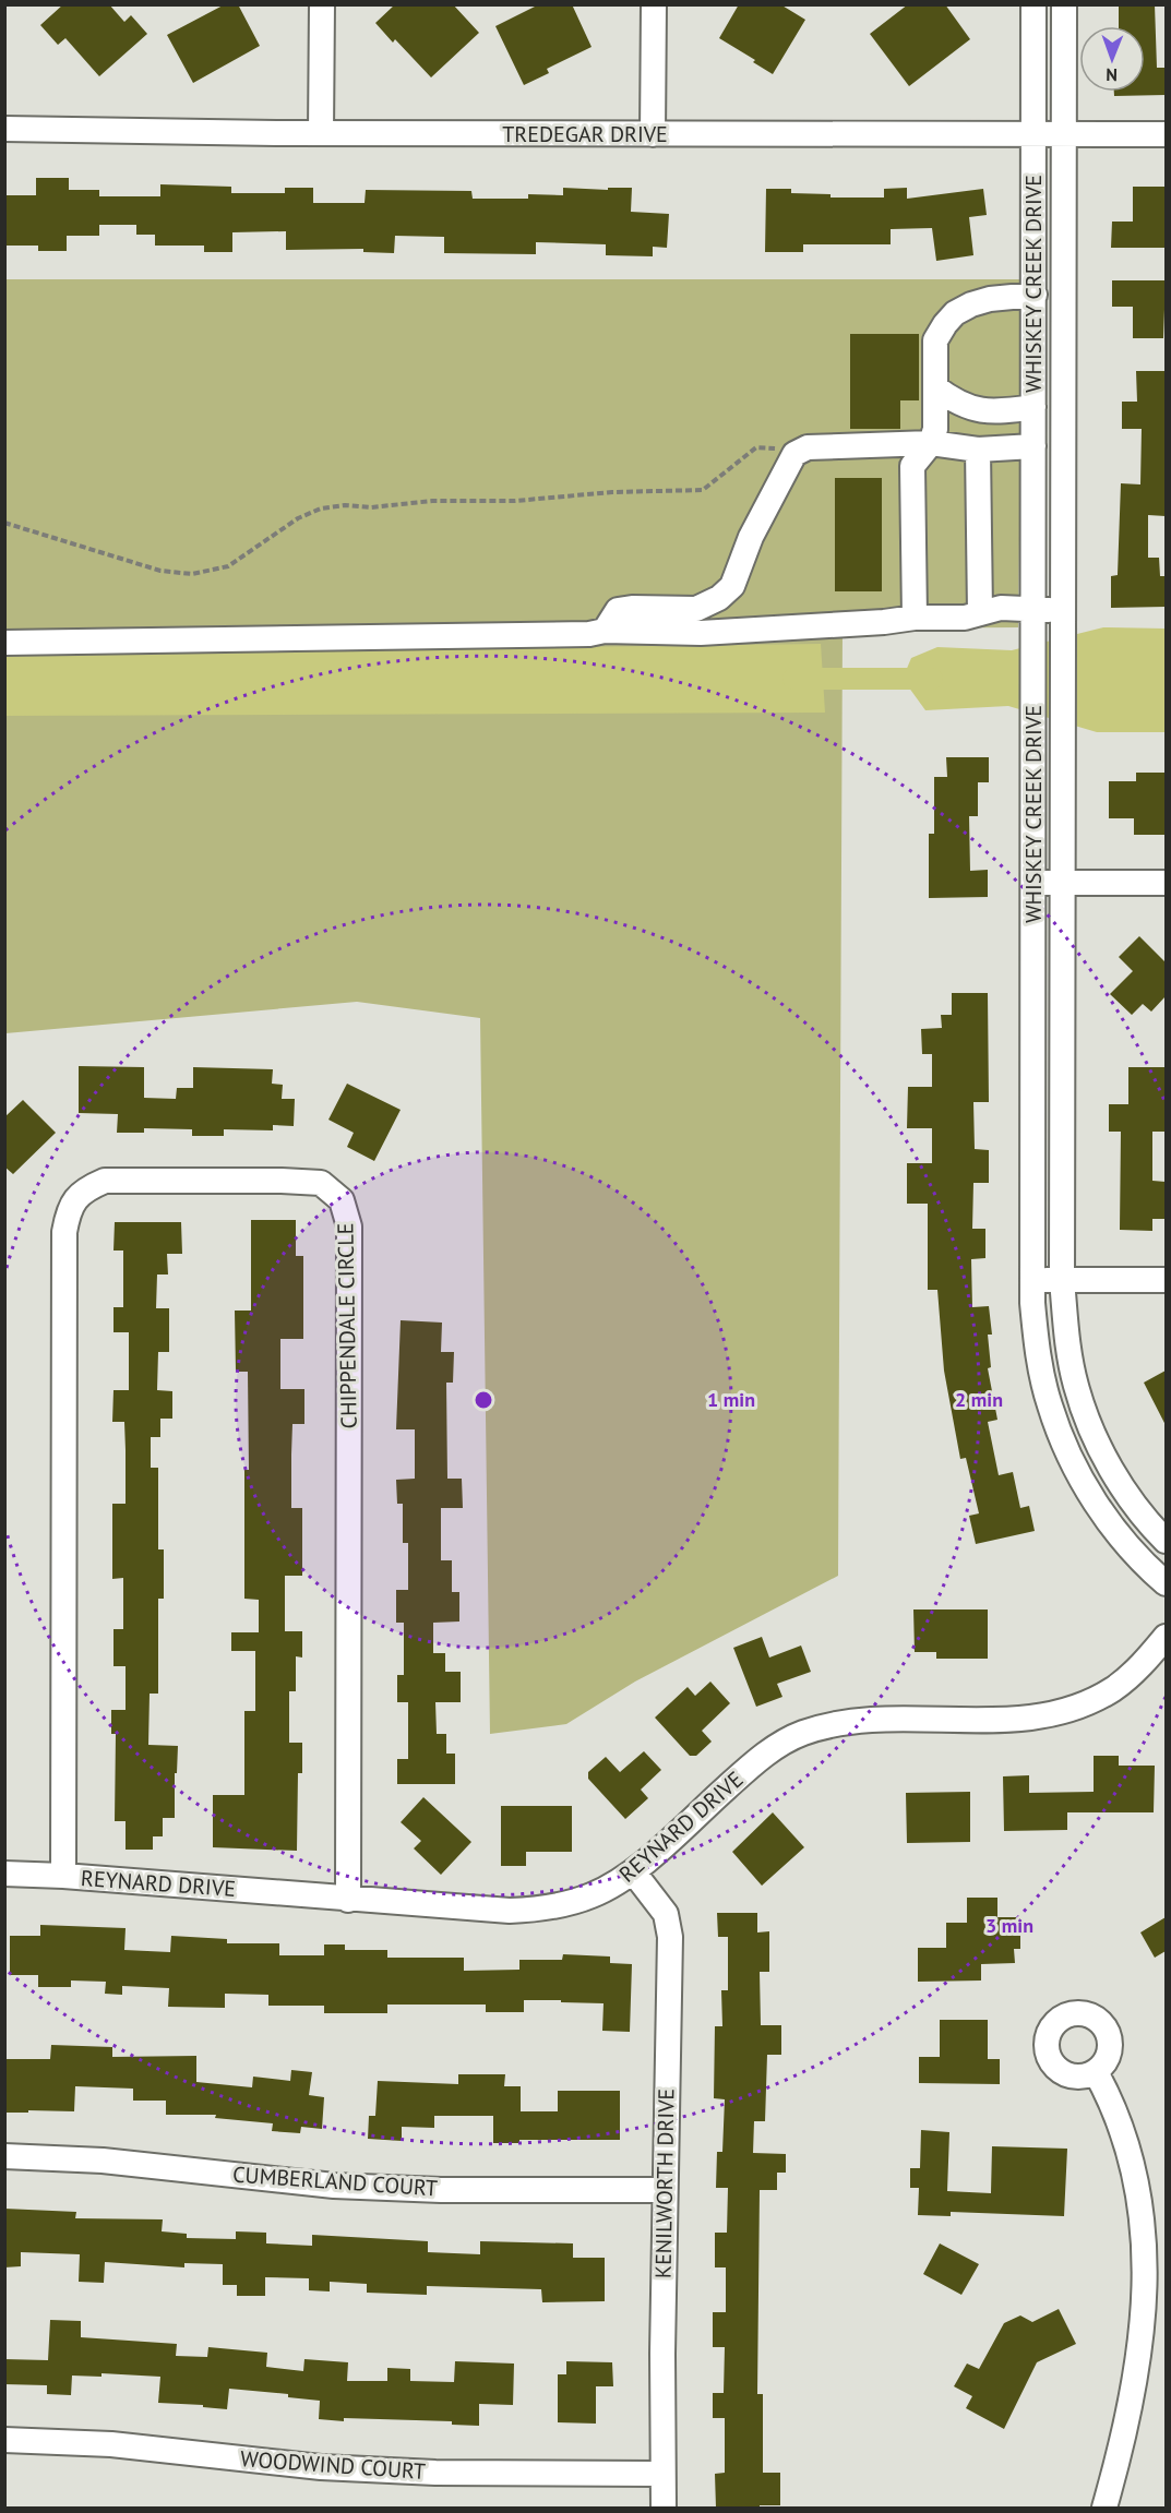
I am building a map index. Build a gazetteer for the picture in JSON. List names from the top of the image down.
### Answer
{
  "streets": {
    "street": [
      "TREDEGAR DRIVE",
      "WHISKEY CREEK DRIVE",
      "CHIPPENDALE CIRCLE",
      "REYNARD DRIVE",
      "CUMBERLAND COURT",
      "KENILWORTH DRIVE",
      "WOODWIND COURT"
    ]
  },
  "crossings": [
    ["TREDEGAR DRIVE", "WHISKEY CREEK DRIVE"],
    ["CHIPPENDALE CIRCLE", "REYNARD DRIVE"],
    ["REYNARD DRIVE", "KENILWORTH DRIVE"],
    ["CUMBERLAND COURT", "KENILWORTH DRIVE"],
    ["KENILWORTH DRIVE", "WOODWIND COURT"]
  ],
  "north": "bottom",
  "rings": ["1 min", "2 min", "3 min"]
}
